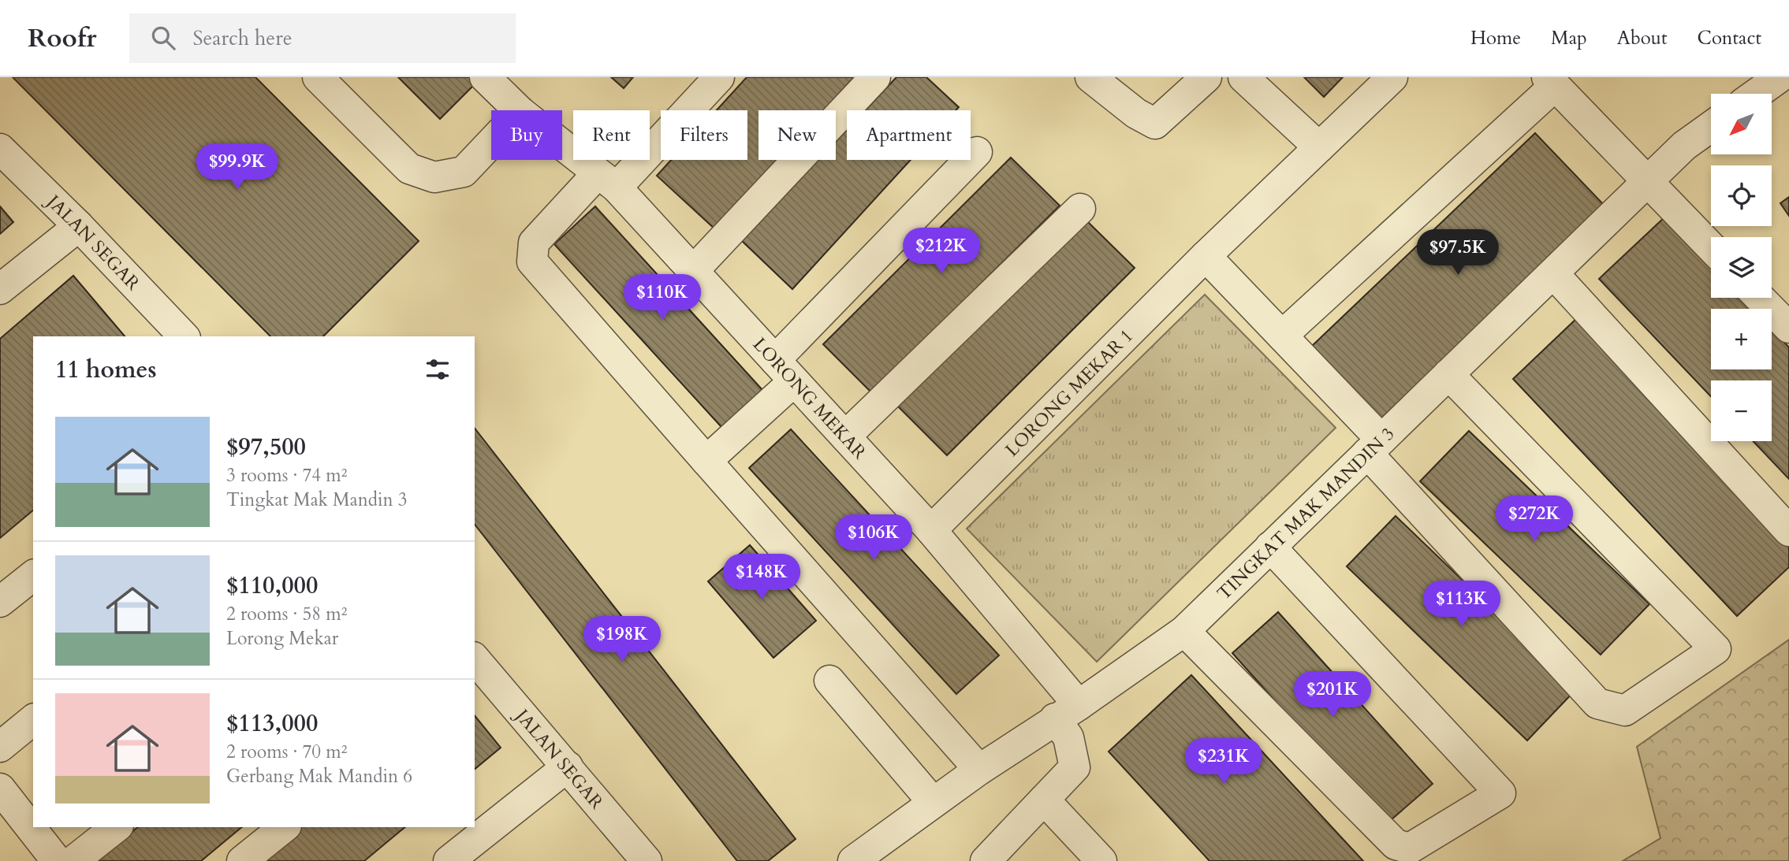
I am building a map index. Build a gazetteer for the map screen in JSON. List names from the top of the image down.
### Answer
{
  "streets": {
    "street": [
      "JALAN SEGAR",
      "LORONG MEKAR 1",
      "LORONG MEKAR",
      "TINGKAT MAK MANDIN 3"
    ]
  },
  "crossings": [
    ["LORONG MEKAR 1", "LORONG MEKAR"],
    ["LORONG MEKAR", "TINGKAT MAK MANDIN 3"]
  ],
  "north": "bottom left",
  "page": {
    "header": "Roofr",
    "search": "Search here",
    "nav": [
      "Home",
      "Map",
      "About",
      "Contact"
    ],
    "map_buttons": ["+", "−"],
    "chip": [
      "Buy",
      "Rent",
      "Filters",
      "New",
      "Apartment"
    ],
    "price": [
      "$99.9K",
      "$212K",
      "$97.5K",
      "$110K",
      "$272K",
      "$106K",
      "$148K",
      "$113K",
      "$198K",
      "$201K",
      "$231K"
    ],
    "heading": "11 homes",
    "list": [
      {
        "name": "$97,500",
        "note": "3 rooms · 74 m² · Tingkat Mak Mandin 3"
      },
      {
        "name": "$110,000",
        "note": "2 rooms · 58 m² · Lorong Mekar"
      },
      {
        "name": "$113,000",
        "note": "2 rooms · 70 m² · Gerbang Mak Mandin 6"
      }
    ]
  }
}
